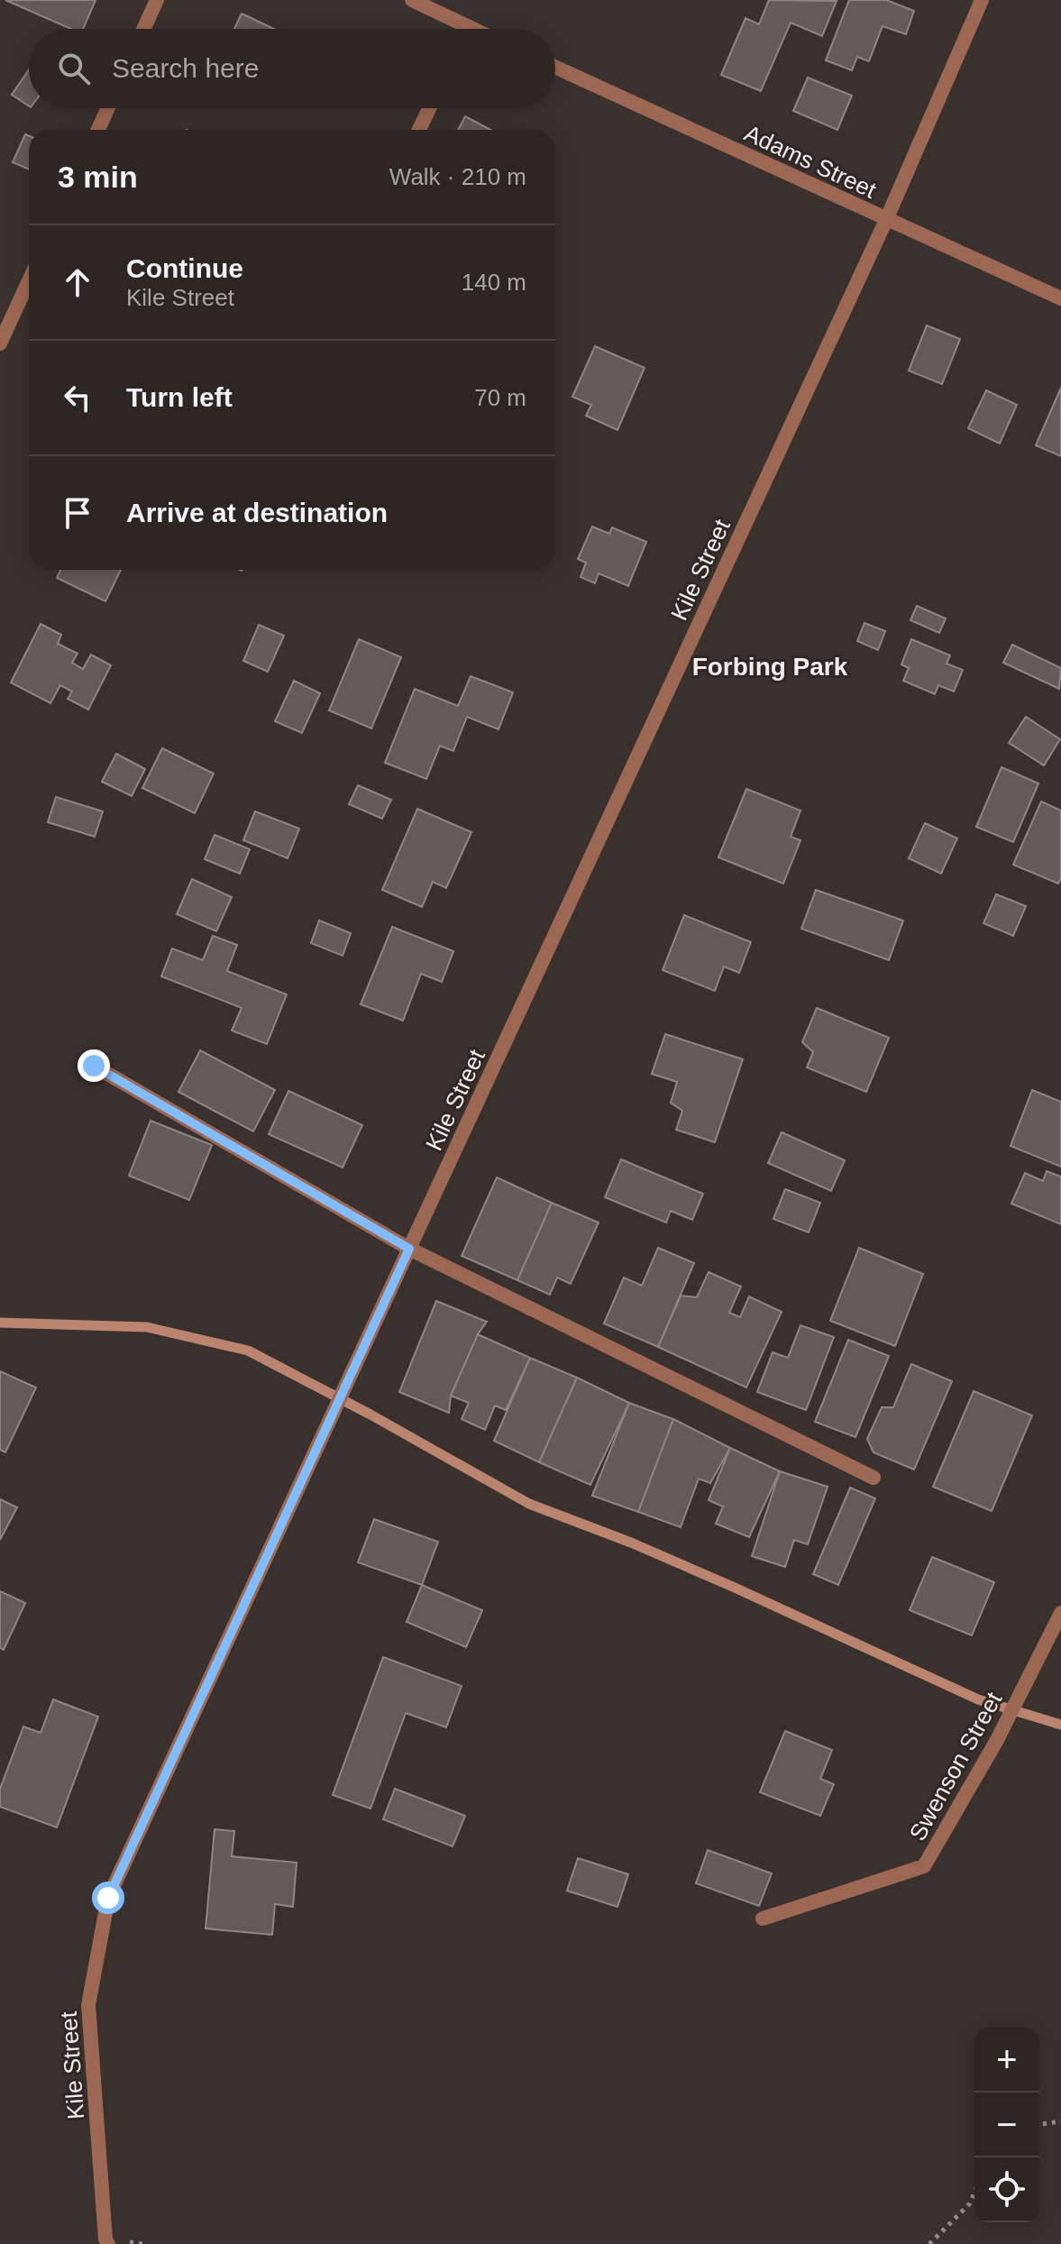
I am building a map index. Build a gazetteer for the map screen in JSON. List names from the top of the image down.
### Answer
{
  "streets": {
    "street": ["Adams Street", "Kile Street", "Swenson Street"]
  },
  "crossings": [
    ["Adams Street", "Kile Street"]
  ],
  "districts": ["Forbing Park"],
  "page": {
    "search": "Search here",
    "heading": ["3 min", "Walk · 210 m"],
    "list": [
      ["Continue", "Kile Street", "140 m"],
      ["Turn left", "70 m"],
      "Arrive at destination"
    ],
    "map_buttons": ["+", "−"]
  }
}
